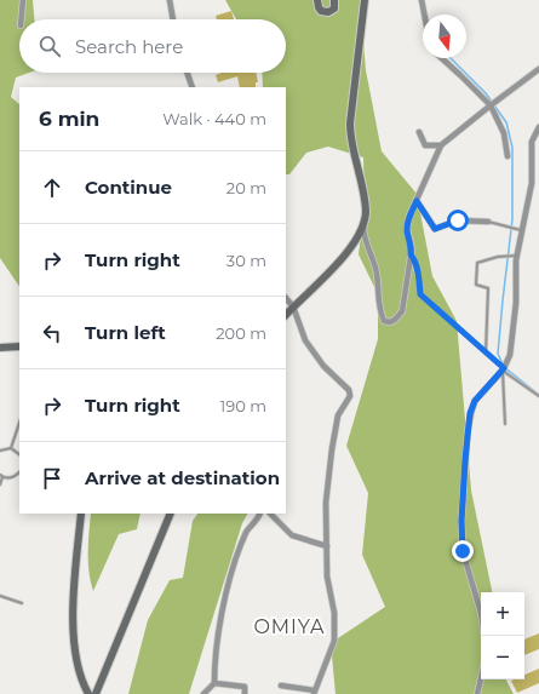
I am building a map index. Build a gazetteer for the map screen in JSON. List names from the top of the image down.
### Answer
{
  "districts": ["OMIYA"],
  "north": "bottom",
  "page": {
    "search": "Search here",
    "heading": ["6 min", "Walk · 440 m"],
    "list": [
      ["Continue", "20 m"],
      ["Turn right", "30 m"],
      ["Turn left", "200 m"],
      ["Turn right", "190 m"],
      "Arrive at destination"
    ],
    "map_buttons": ["+", "−"]
  }
}
